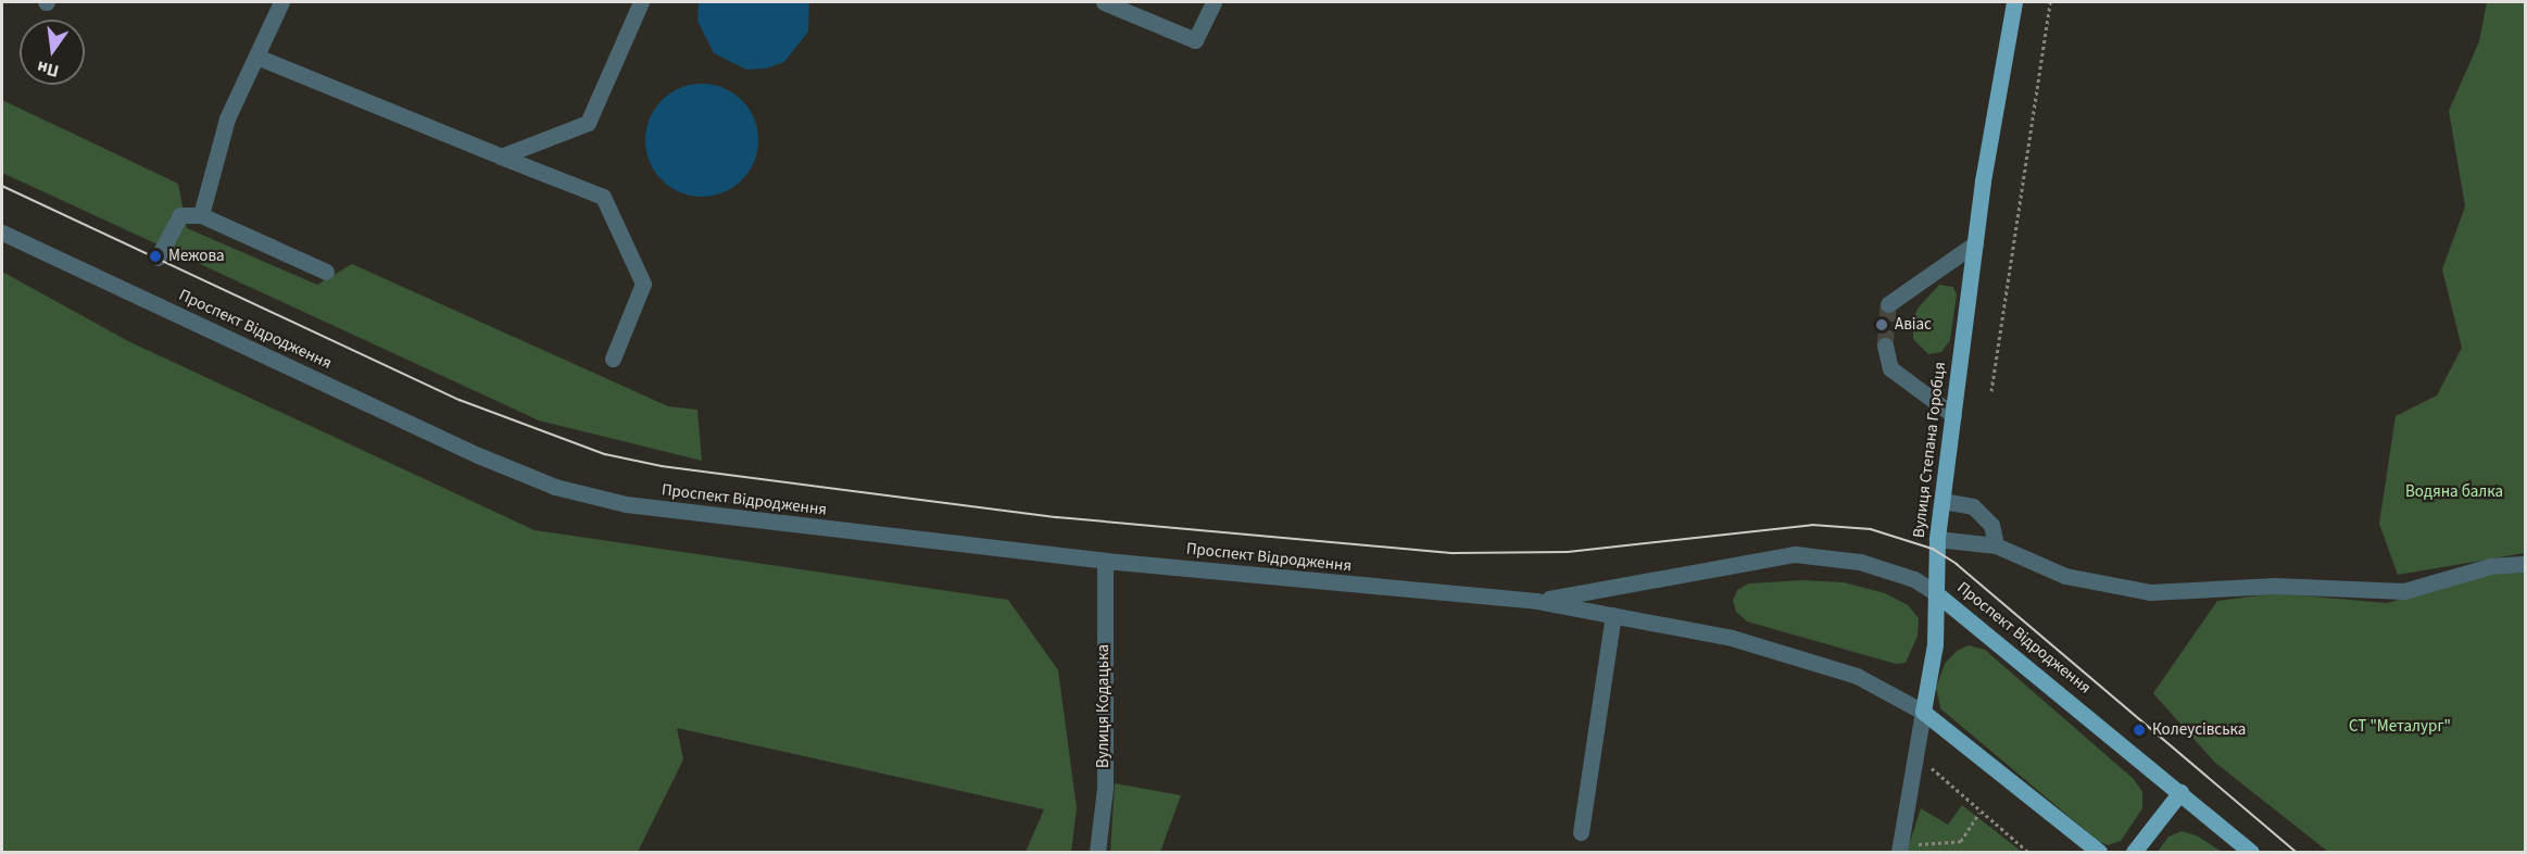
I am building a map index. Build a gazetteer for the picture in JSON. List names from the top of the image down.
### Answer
{
  "streets": {
    "main road": ["Проспект Відродження", "Вулиця Степана Горобця"],
    "street": ["Вулиця Кодацька"]
  },
  "crossings": [
    ["Проспект Відродження", "Вулиця Степана Горобця"],
    ["Проспект Відродження", "Вулиця Кодацька"]
  ],
  "parks": ["Водяна балка", "СТ \"Металург\""],
  "places": ["Межова", "Авіас", "Колеусівська"],
  "north": "bottom"
}
